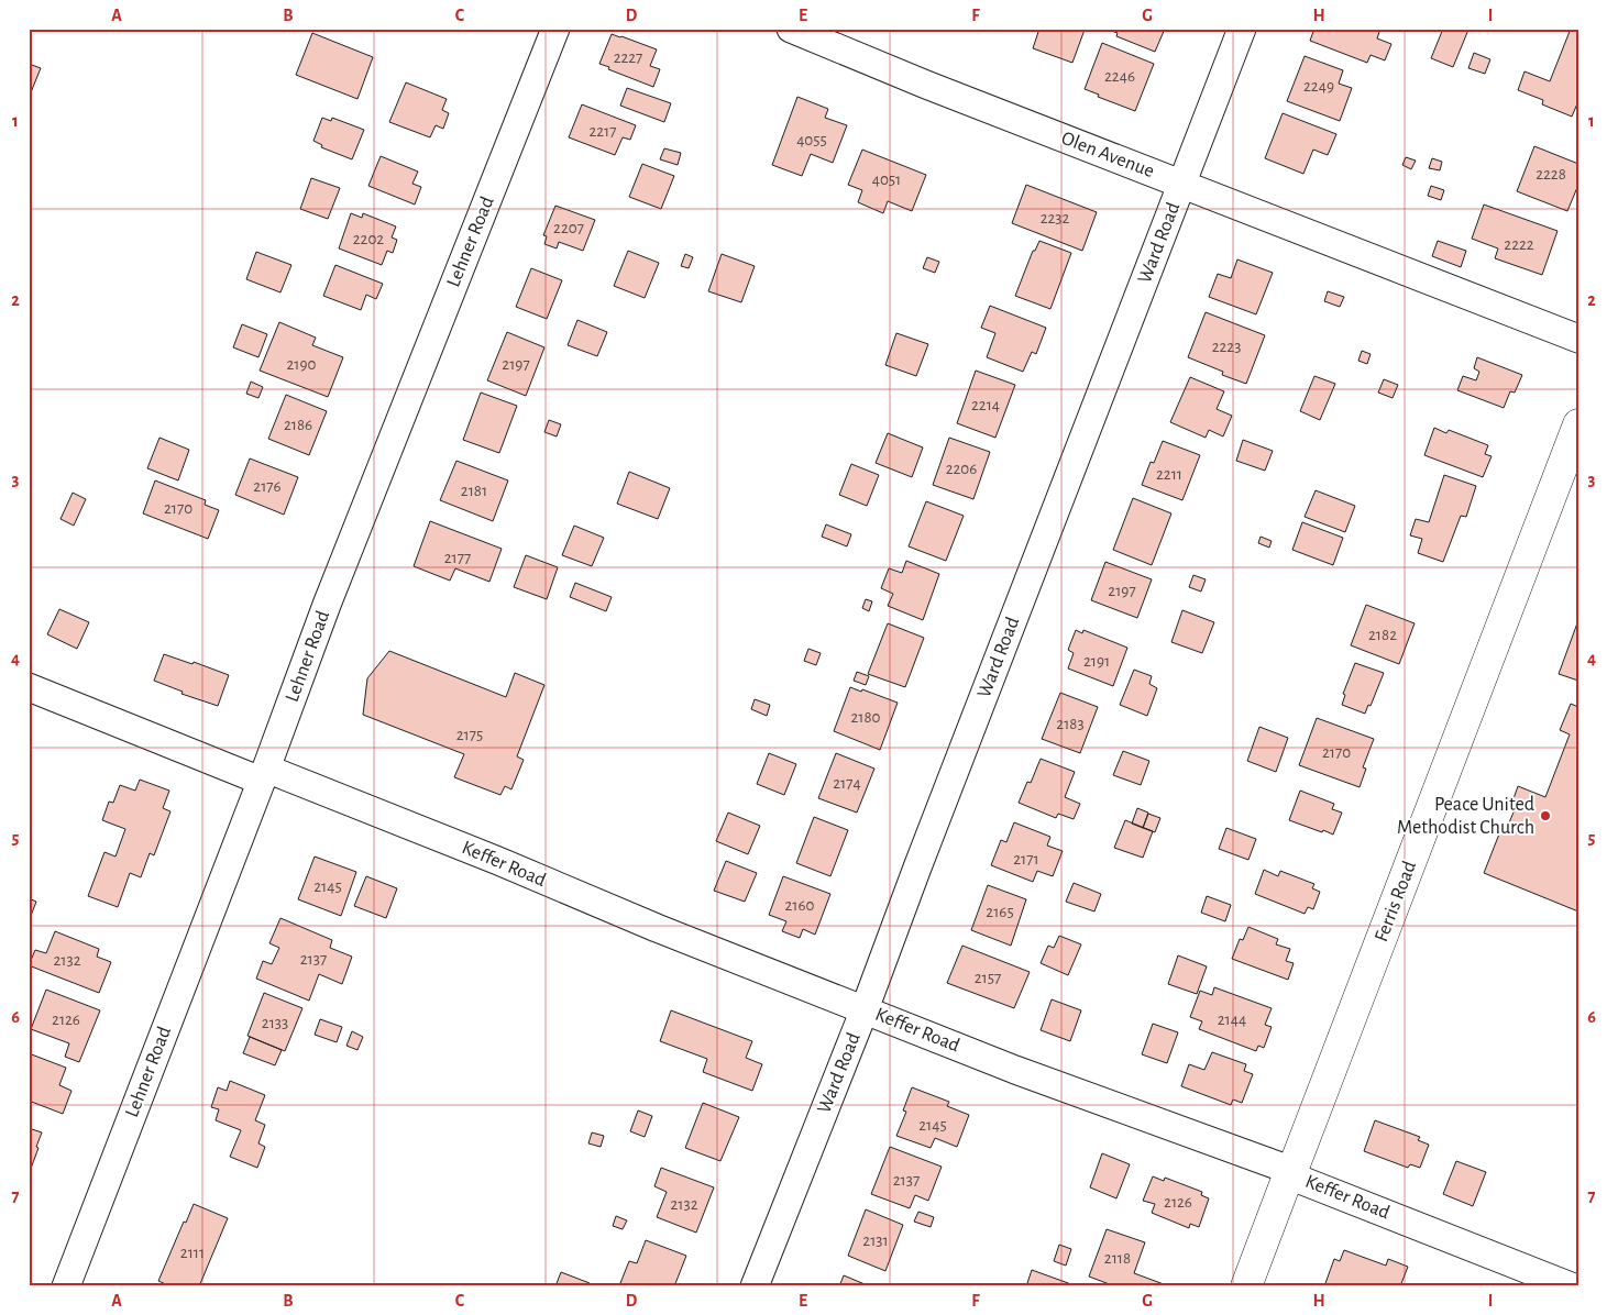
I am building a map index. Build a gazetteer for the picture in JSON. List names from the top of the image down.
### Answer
{
  "streets": {
    "main road": ["Ferris Road"],
    "street": [
      "Olen Avenue",
      "Lehner Road",
      "Ward Road",
      "Keffer Road"
    ]
  },
  "crossings": [
    ["Olen Avenue", "Ward Road"],
    ["Lehner Road", "Keffer Road"],
    ["Ward Road", "Keffer Road"],
    ["Keffer Road", "Ferris Road"]
  ],
  "places": ["Peace United Methodist Church"],
  "house_numbers": [
    "2227",
    "2246",
    "2249",
    "2217",
    "4055",
    "2228",
    "4051",
    "2232",
    "2207",
    "2202",
    "2222",
    "2223",
    "2190",
    "2197",
    "2214",
    "2186",
    "2206",
    "2211",
    "2176",
    "2181",
    "2170",
    "2177",
    "2197",
    "2182",
    "2191",
    "2180",
    "2183",
    "2175",
    "2170",
    "2174",
    "2171",
    "2145",
    "2160",
    "2165",
    "2137",
    "2132",
    "2157",
    "2126",
    "2144",
    "2133",
    "2145",
    "2137",
    "2126",
    "2132",
    "2131",
    "2111",
    "2118"
  ],
  "grid": {
    "columns": [
      "A",
      "B",
      "C",
      "D",
      "E",
      "F",
      "G",
      "H",
      "I"
    ],
    "rows": [
      "1",
      "2",
      "3",
      "4",
      "5",
      "6",
      "7"
    ]
  }
}
